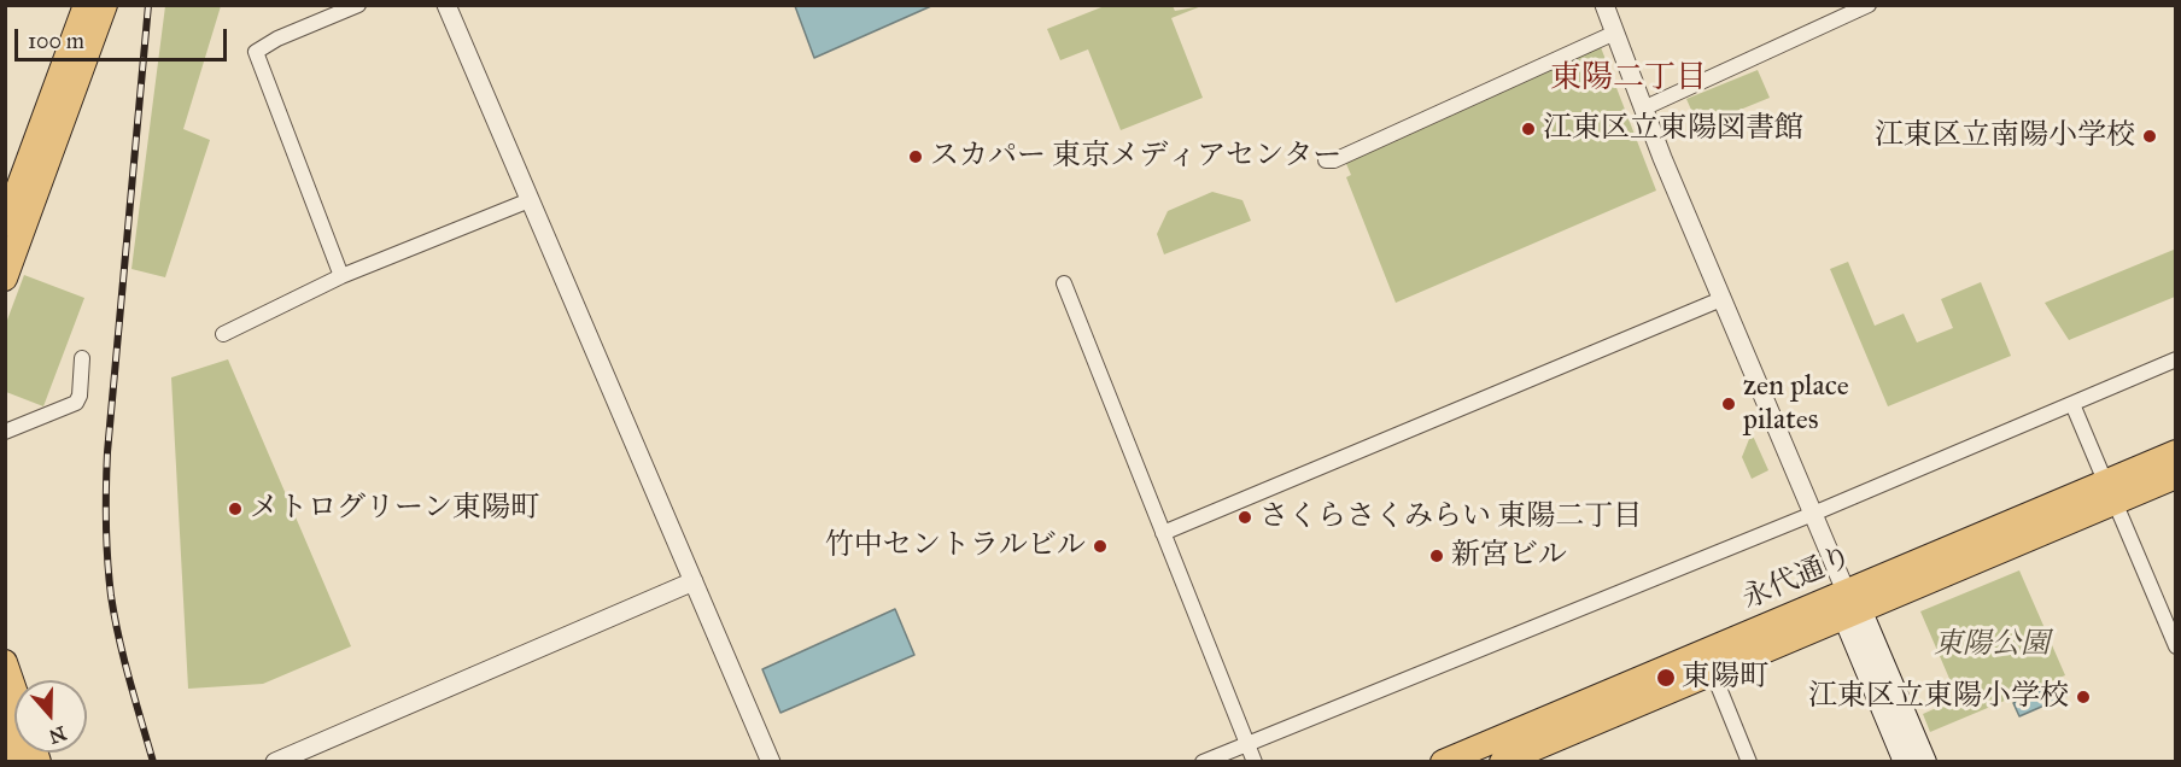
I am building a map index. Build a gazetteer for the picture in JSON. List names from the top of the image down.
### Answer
{
  "streets": {
    "main road": ["永代通り"]
  },
  "districts": ["東陽二丁目"],
  "parks": ["東陽公園"],
  "places": [
    "江東区立東陽図書館",
    "江東区立南陽小学校",
    "スカパー 東京メディアセンター",
    "zen place pilates",
    "メトログリーン東陽町",
    "さくらさくみらい 東陽二丁目",
    "竹中セントラルビル",
    "新宮ビル",
    "東陽町",
    "江東区立東陽小学校"
  ],
  "scale_bar": "100 m",
  "north": "bottom"
}
